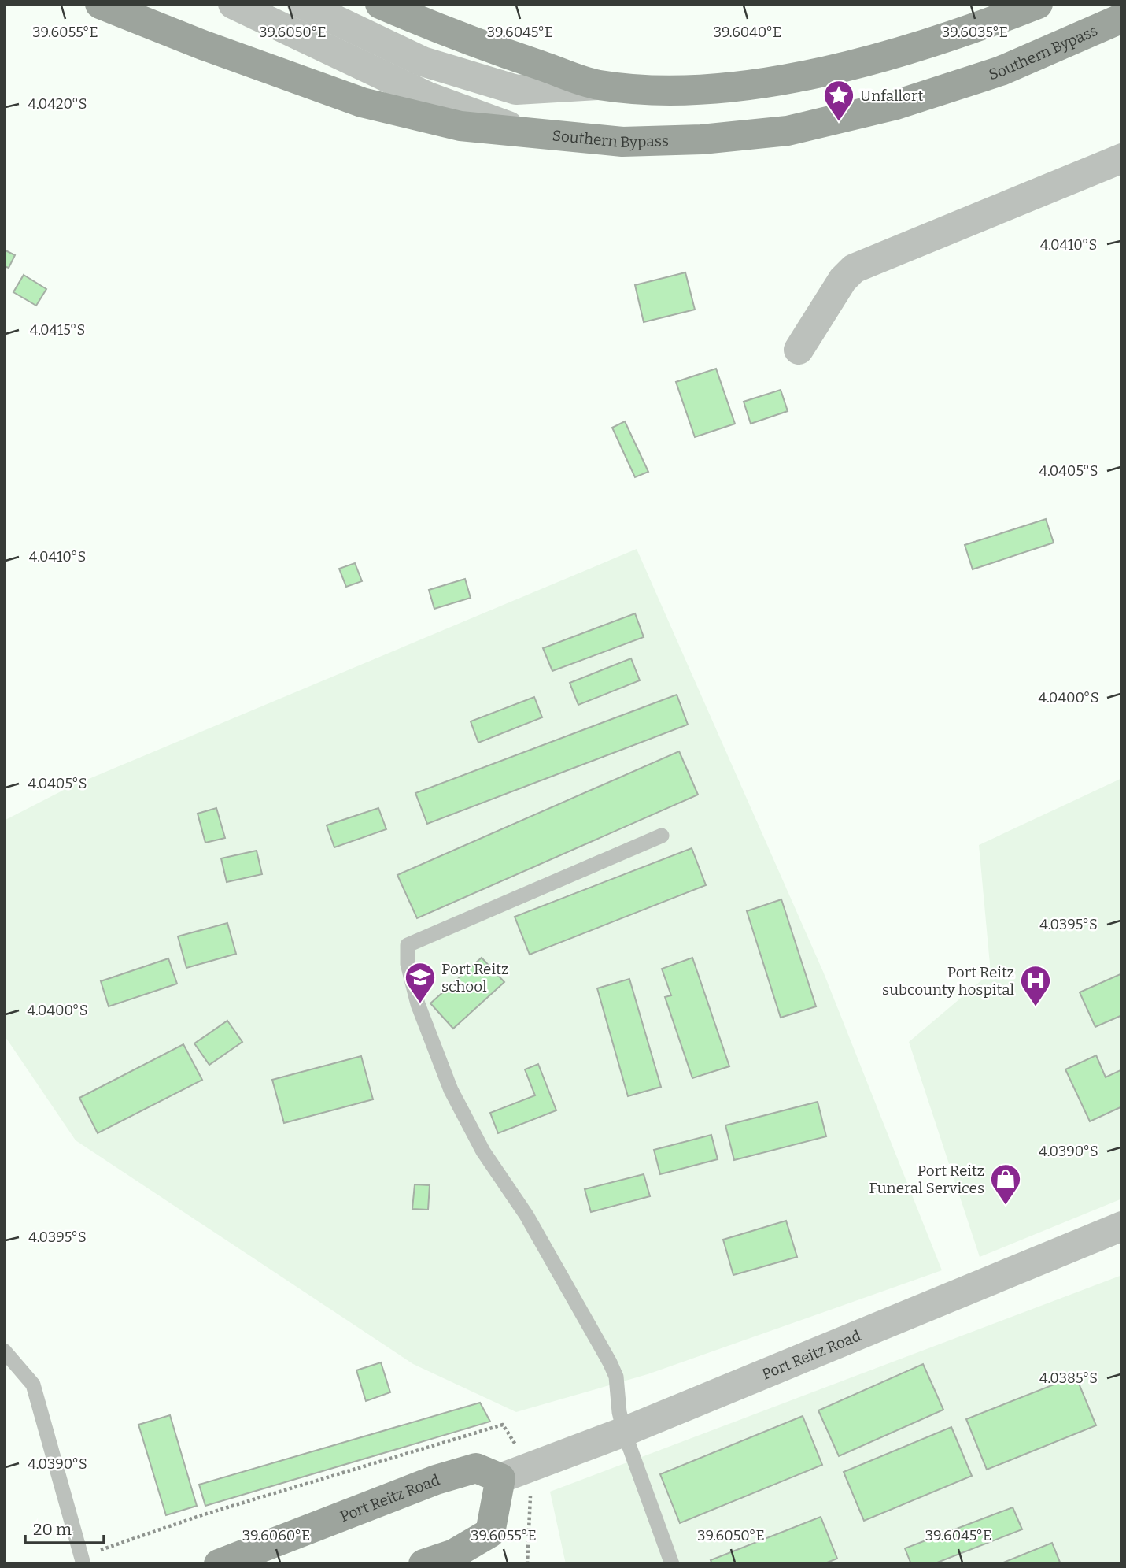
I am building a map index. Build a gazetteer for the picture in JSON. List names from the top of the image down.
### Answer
{
  "streets": {
    "main road": ["Southern Bypass", "Port Reitz Road"]
  },
  "places": {
    "place": ["Unfallort"],
    "school or university": ["Port Reitz school"],
    "hospital": ["Port Reitz subcounty hospital"],
    "shop": ["Port Reitz Funeral Services"]
  },
  "scale_bar": "20 m",
  "coordinates": [
    "39.6055°E",
    "39.6050°E",
    "39.6045°E",
    "39.6040°E",
    "39.6035°E",
    "4.0420°S",
    "4.0410°S",
    "4.0415°S",
    "4.0405°S",
    "4.0400°S",
    "4.0395°S",
    "4.0390°S",
    "4.0385°S",
    "39.6060°E"
  ]
}
